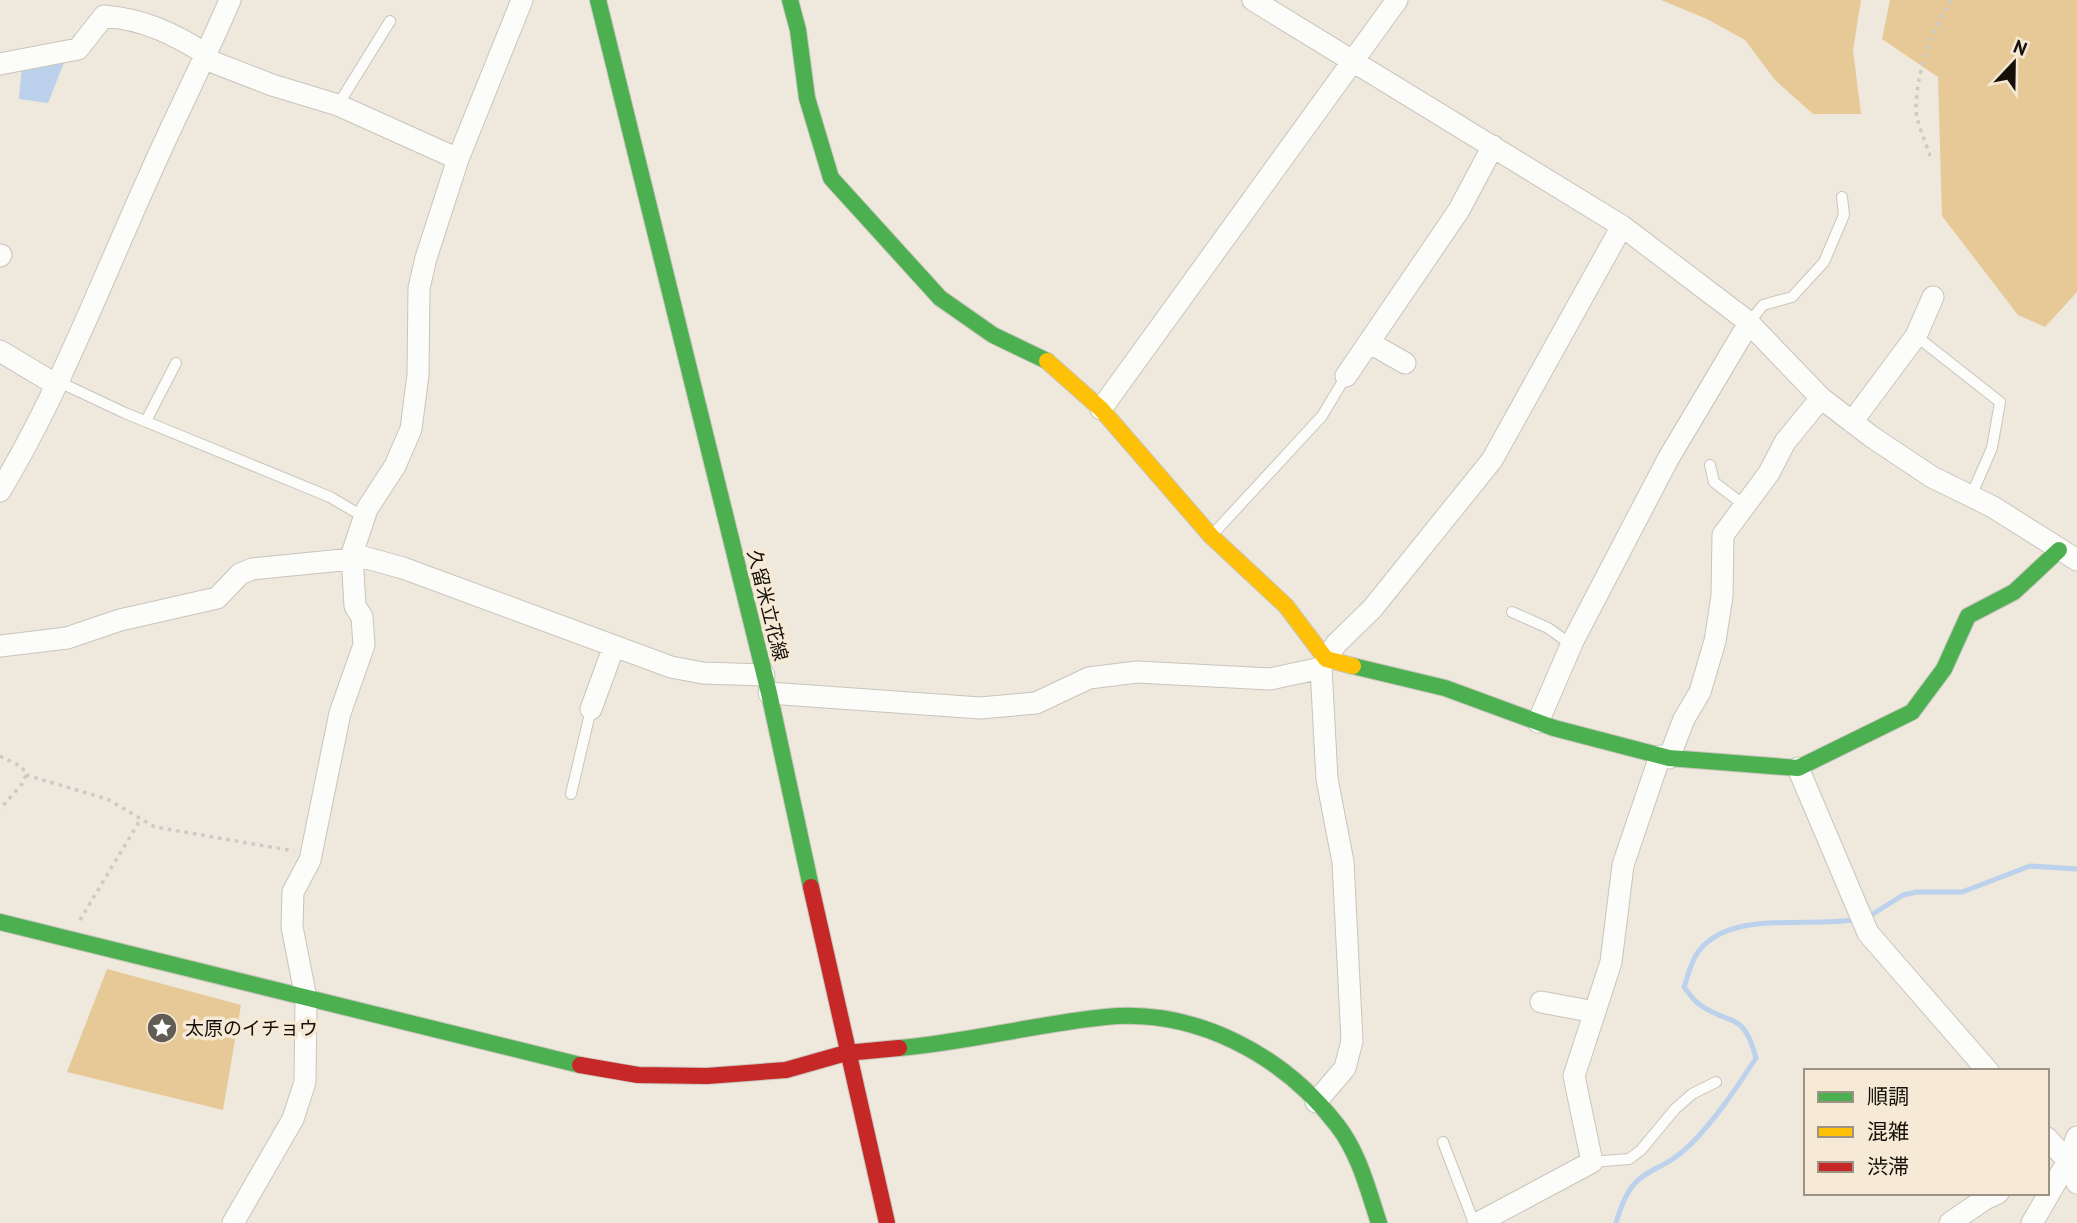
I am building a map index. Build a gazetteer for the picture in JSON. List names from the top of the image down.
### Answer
{
  "streets": {
    "street": ["久留米立花線"]
  },
  "places": {
    "place": ["太原のイチョウ"]
  },
  "legend": ["順調", "混雑", "渋滞"],
  "north": "top"
}
